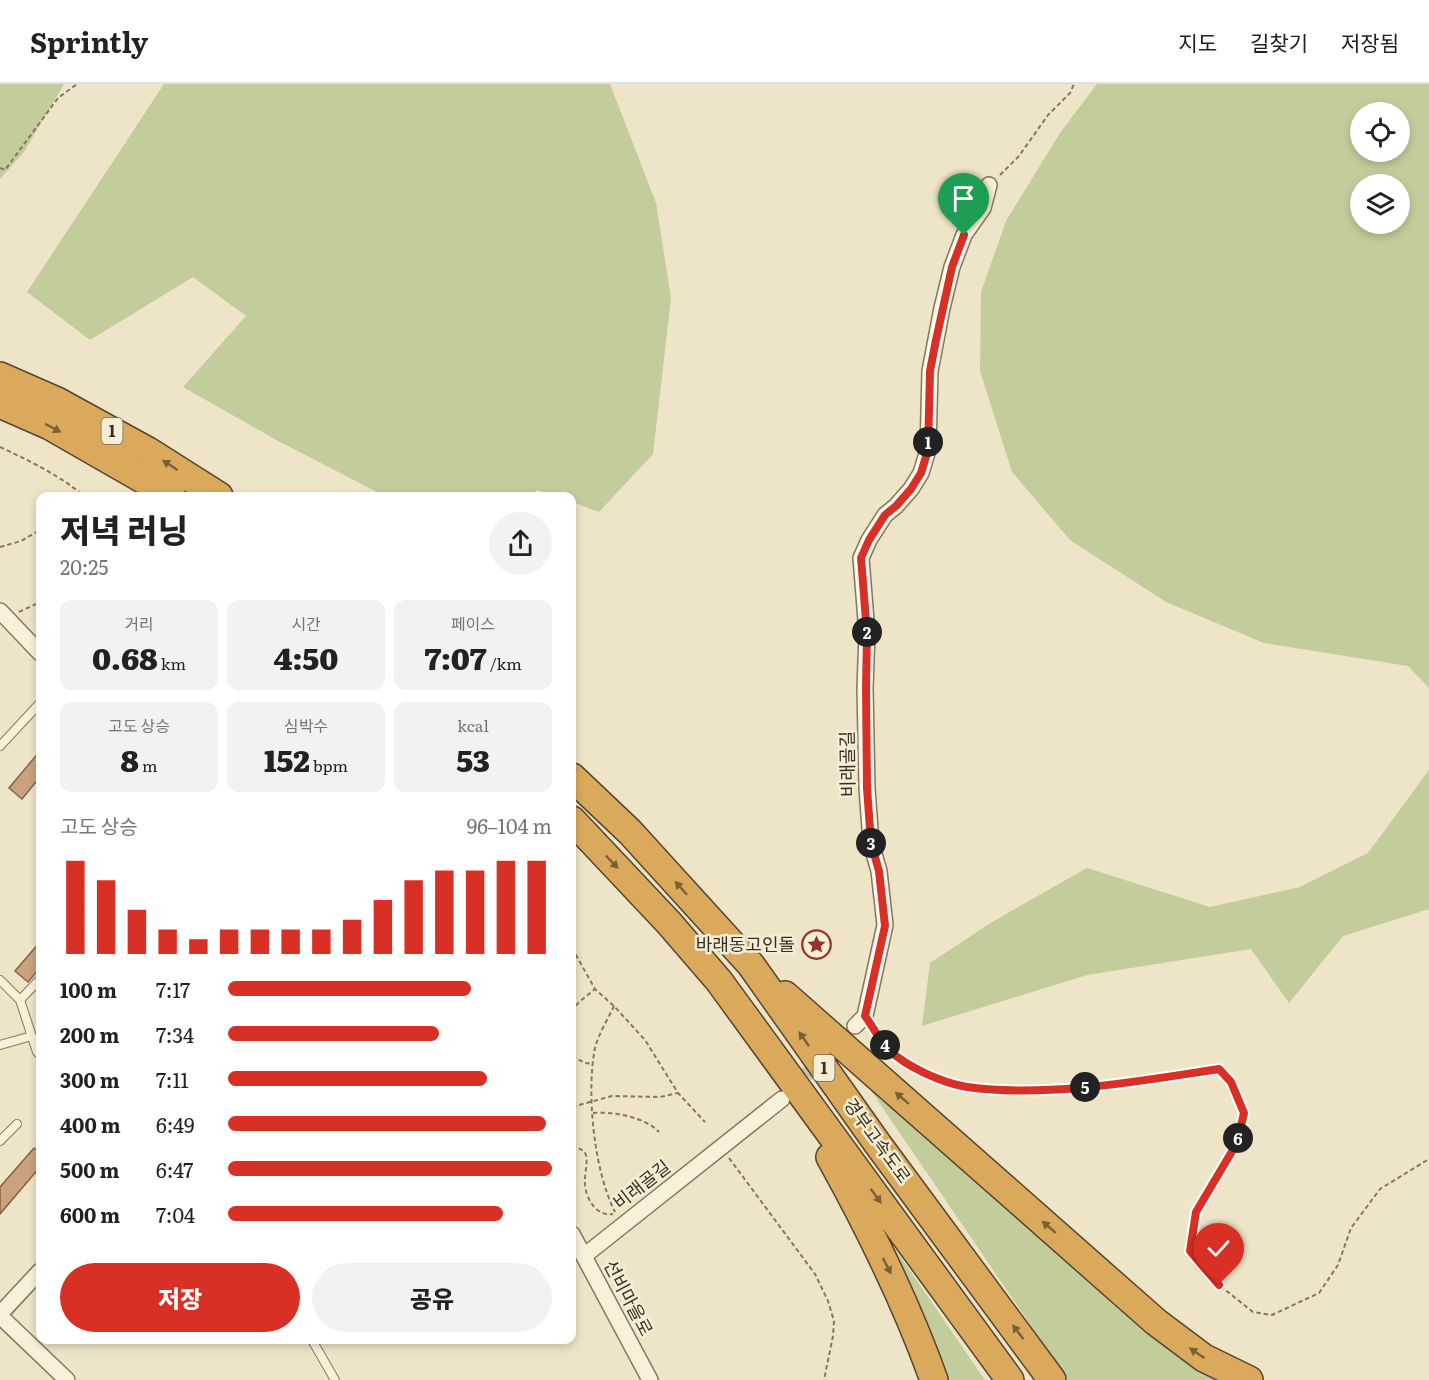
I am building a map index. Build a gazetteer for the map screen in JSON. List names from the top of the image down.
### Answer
{
  "streets": {
    "highway": ["1", "경부고속도로"],
    "street": ["비래골길", "선비마을로"]
  },
  "crossings": [
    ["비래골길", "선비마을로"]
  ],
  "places": {
    "place": ["바래동고인돌"]
  },
  "page": {
    "header": "Sprintly",
    "nav": ["지도", "길찾기", "저장됨"],
    "pins": [
      "1",
      "2",
      "3",
      "4",
      "5",
      "6"
    ],
    "heading": ["저녁 러닝", "20:25"],
    "stats": [
      ["거리", "0.68 km"],
      ["시간", "4:50"],
      ["페이스", "7:07 /km"],
      ["고도 상승", "8 m"],
      ["심박수", "152 bpm"],
      ["kcal", "53"]
    ],
    "chart": ["고도 상승", "96–104 m"],
    "list": [
      {
        "name": "100 m",
        "note": "7:17"
      },
      {
        "name": "200 m",
        "note": "7:34"
      },
      {
        "name": "300 m",
        "note": "7:11"
      },
      {
        "name": "400 m",
        "note": "6:49"
      },
      {
        "name": "500 m",
        "note": "6:47"
      },
      {
        "name": "600 m",
        "note": "7:04"
      }
    ],
    "buttons": ["저장", "공유"]
  }
}
